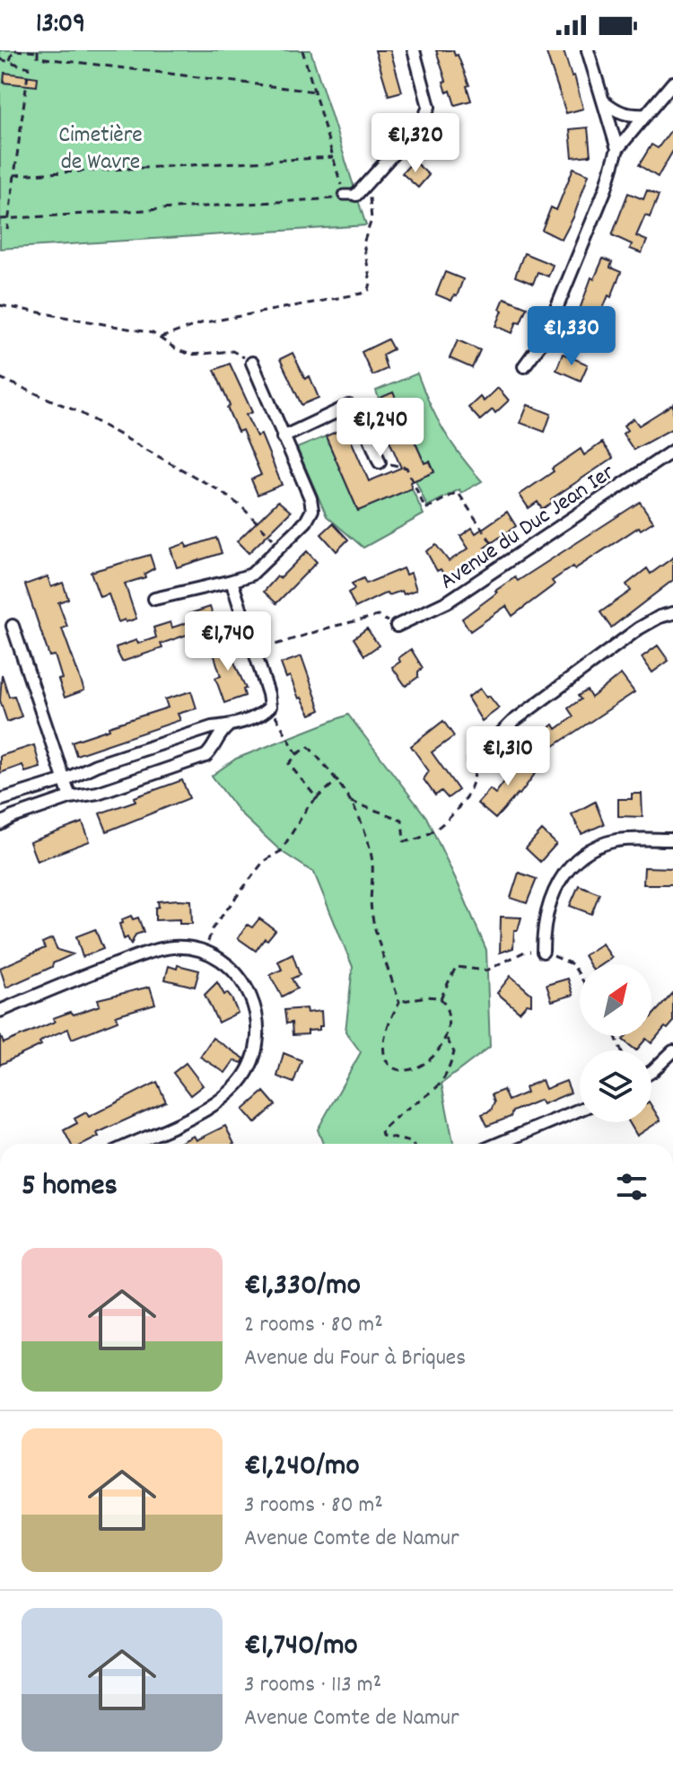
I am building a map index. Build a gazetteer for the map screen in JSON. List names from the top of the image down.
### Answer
{
  "streets": {
    "street": ["Avenue du Duc Jean Ier"]
  },
  "parks": ["Cimetière de Wavre"],
  "north": "top right",
  "page": {
    "status": "13:09",
    "price": [
      "€1,320",
      "€1,330",
      "€1,240",
      "€1,740",
      "€1,310"
    ],
    "heading": "5 homes",
    "list": [
      {
        "name": "€1,330/mo",
        "note": "2 rooms · 80 m² · Avenue du Four à Briques"
      },
      {
        "name": "€1,240/mo",
        "note": "3 rooms · 80 m² · Avenue Comte de Namur"
      },
      {
        "name": "€1,740/mo",
        "note": "3 rooms · 113 m² · Avenue Comte de Namur"
      }
    ]
  }
}
